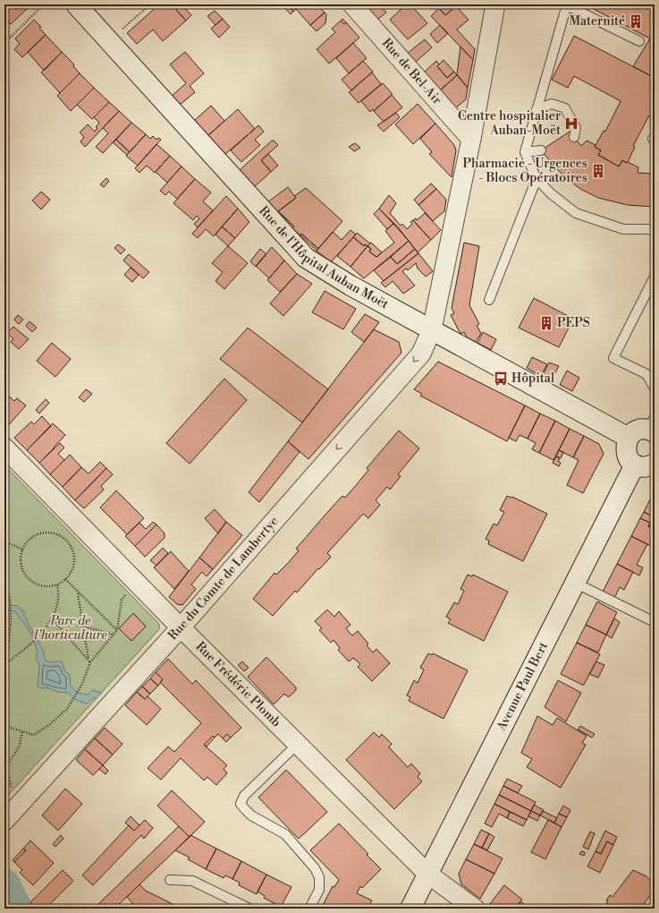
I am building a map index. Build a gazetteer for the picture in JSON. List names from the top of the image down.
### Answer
{
  "streets": {
    "main road": ["Rue de l'Hôpital Auban Moët", "Avenue Paul Bert"],
    "street": ["Rue de Bel-Air", "Rue du Comte de Lambertye", "Rue Frédéric Plomb"]
  },
  "crossings": [
    ["Rue de Bel-Air", "Rue du Comte de Lambertye"],
    ["Rue de l'Hôpital Auban Moët", "Rue du Comte de Lambertye"],
    ["Rue du Comte de Lambertye", "Rue Frédéric Plomb"],
    ["Rue Frédéric Plomb", "Avenue Paul Bert"]
  ],
  "one_way": ["Rue du Comte de Lambertye"],
  "parks": ["Parc de l'horticulture"],
  "places": {
    "building": ["Maternité", "Pharmacie - Urgences - Blocs Opératoires", "PEPS"],
    "hospital": ["Centre hospitalier Auban-Moët"],
    "bus stop": ["Hôpital"]
  }
}
